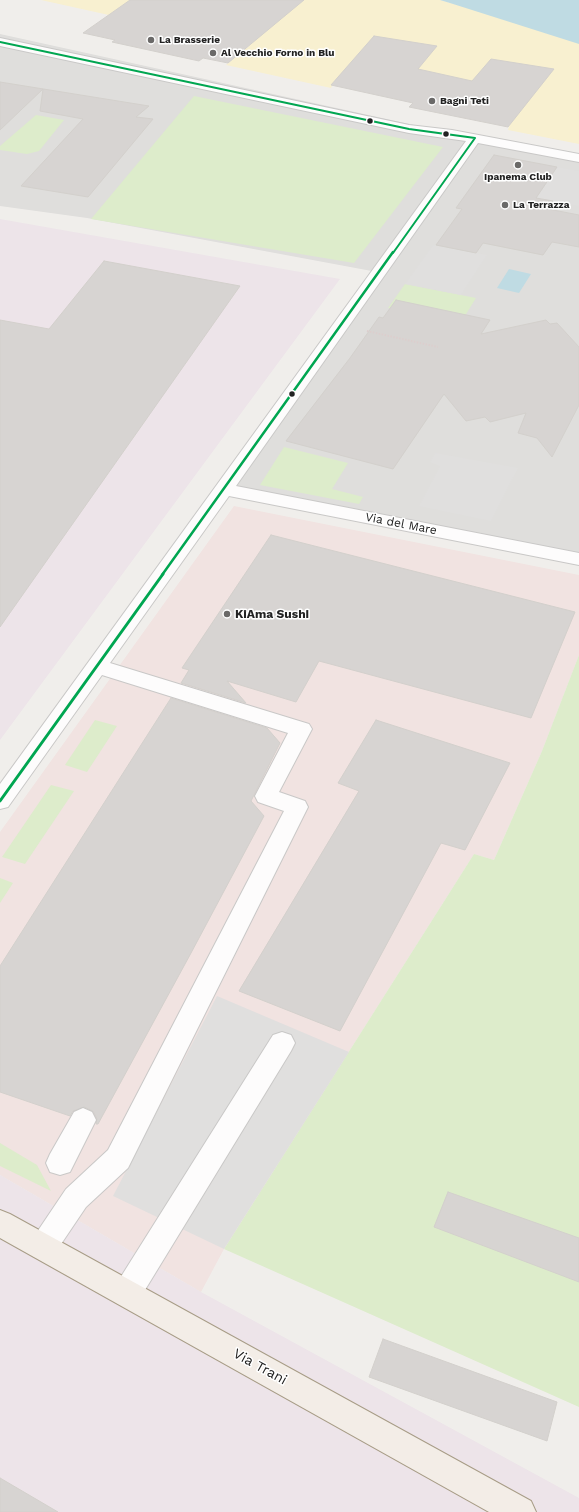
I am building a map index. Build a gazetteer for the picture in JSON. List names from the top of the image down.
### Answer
{
  "streets": {
    "main road": ["Via Trani"],
    "street": ["Via del Mare"]
  },
  "places": [
    "La Brasserie",
    "Al Vecchio Forno in Blu",
    "Bagni Teti",
    "Ipanema Club",
    "La Terrazza",
    "KiAma Sushi"
  ]
}
